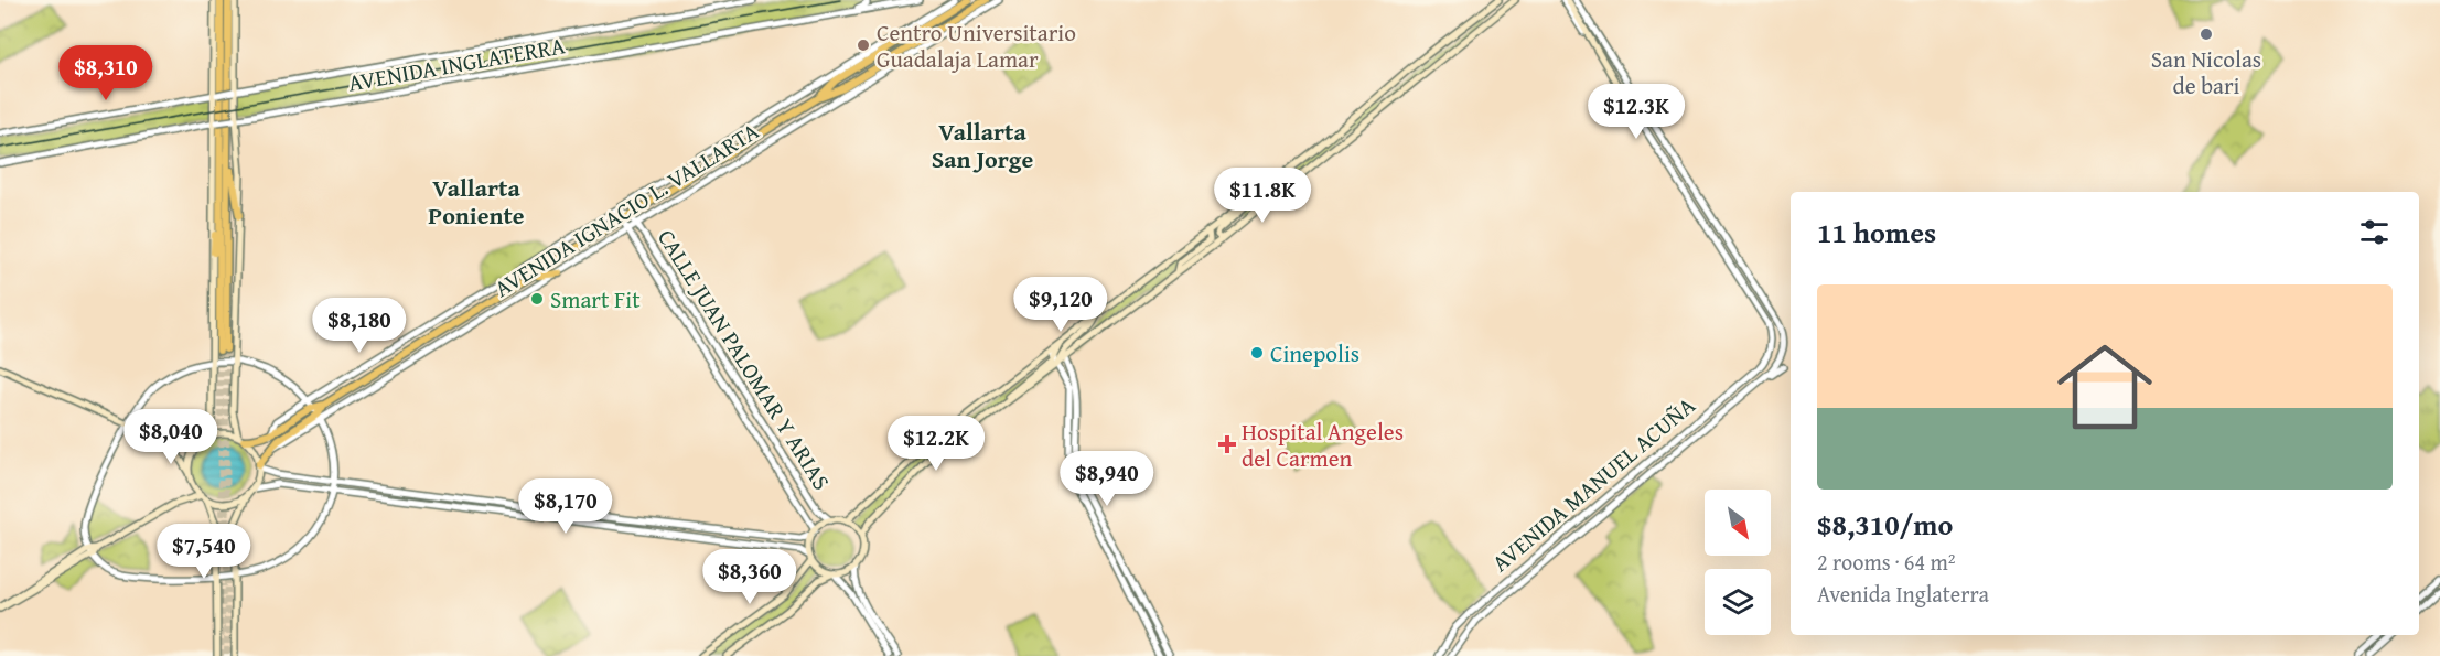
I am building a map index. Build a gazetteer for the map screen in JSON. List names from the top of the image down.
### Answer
{
  "streets": {
    "main road": ["AVENIDA IGNACIO L. VALLARTA"],
    "street": ["AVENIDA INGLATERRA", "CALLE JUAN PALOMAR Y ARIAS", "AVENIDA MANUEL ACUÑA"]
  },
  "crossings": [
    ["AVENIDA IGNACIO L. VALLARTA", "CALLE JUAN PALOMAR Y ARIAS"]
  ],
  "districts": ["Vallarta San Jorge", "Vallarta Poniente"],
  "places": {
    "other": [
      "San Nicolas de bari",
      "Centro Universitario Guadalaja Lamar",
      "Smart Fit",
      "Cinepolis"
    ],
    "health": ["Hospital Angeles del Carmen"]
  },
  "north": "bottom right",
  "page": {
    "price": [
      "$8,310",
      "$12.3K",
      "$11.8K",
      "$9,120",
      "$8,180",
      "$8,040",
      "$12.2K",
      "$8,940",
      "$8,170",
      "$7,540",
      "$8,360"
    ],
    "heading": "11 homes",
    "list": [
      {
        "name": "$8,310/mo",
        "note": "2 rooms · 64 m² · Avenida Inglaterra"
      }
    ]
  }
}
